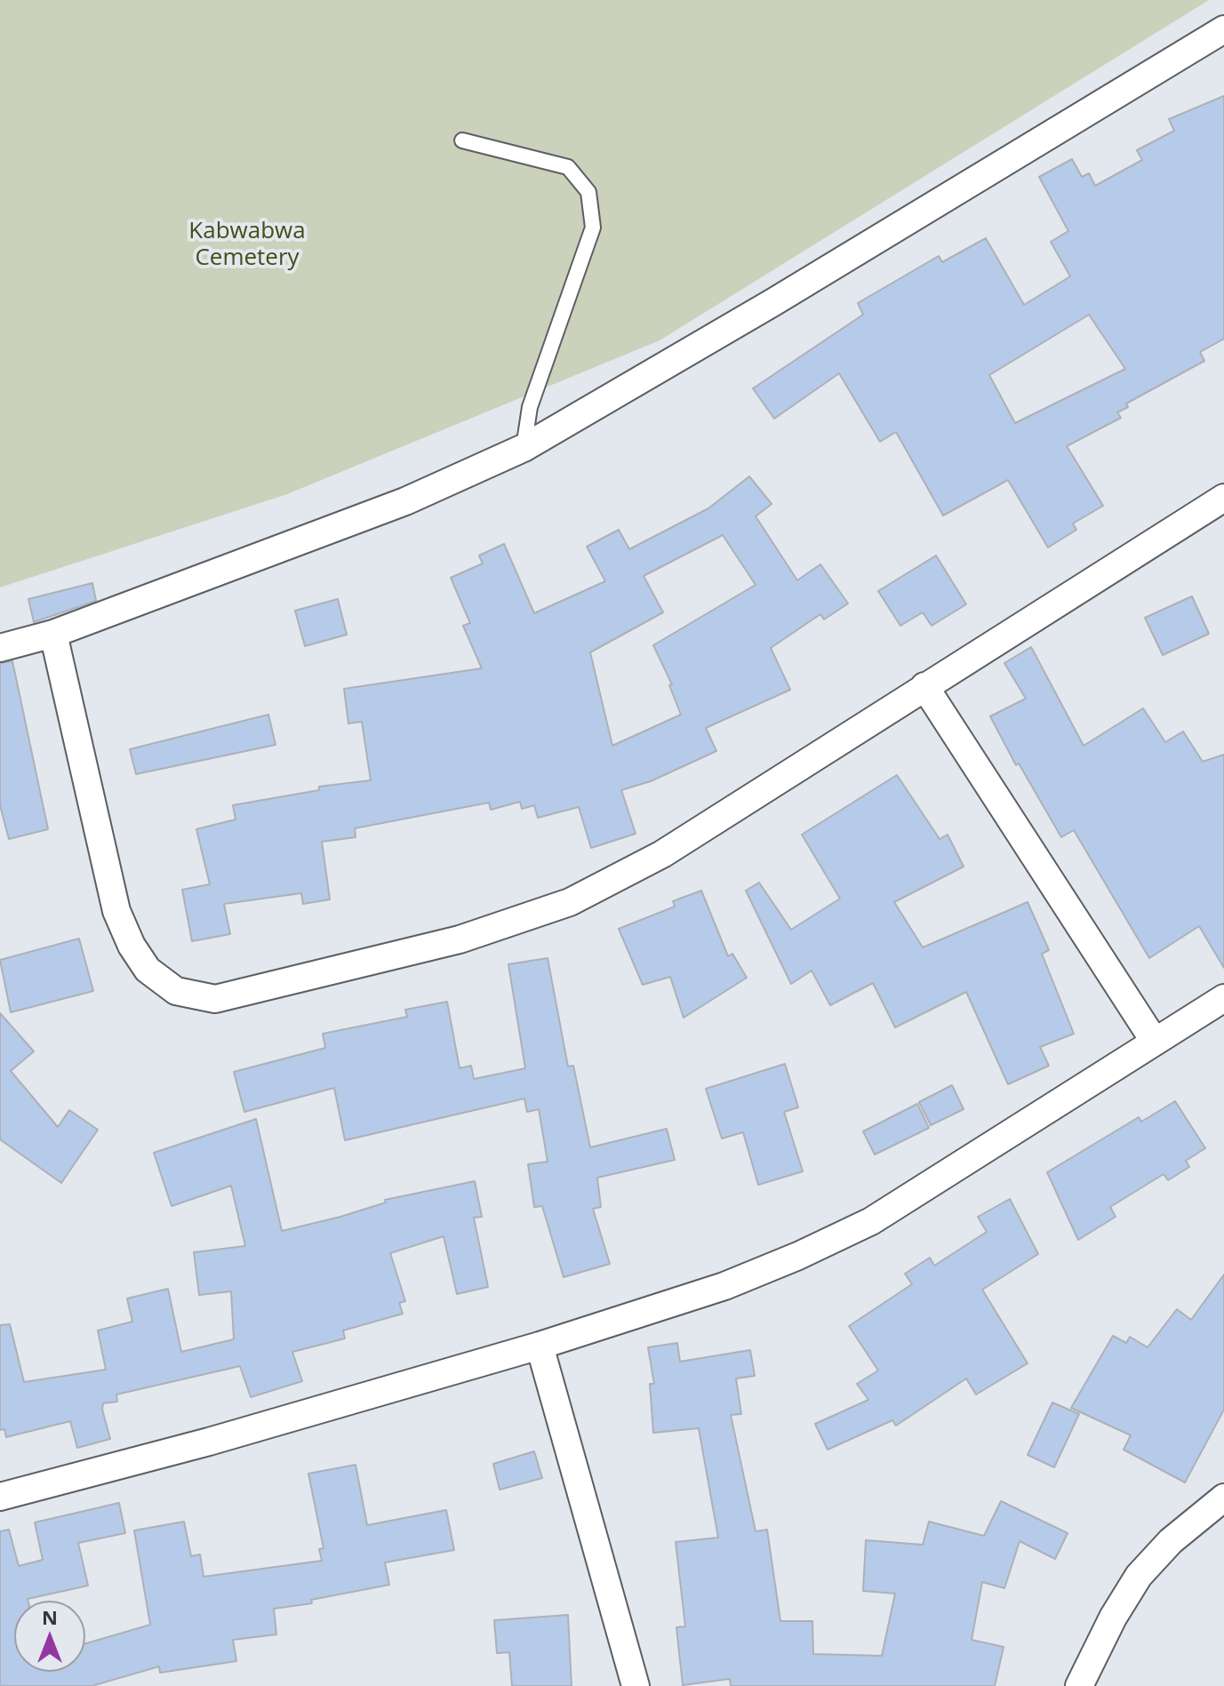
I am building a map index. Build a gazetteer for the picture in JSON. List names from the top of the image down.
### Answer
{
  "parks": ["Kabwabwa Cemetery"],
  "north": "top"
}
